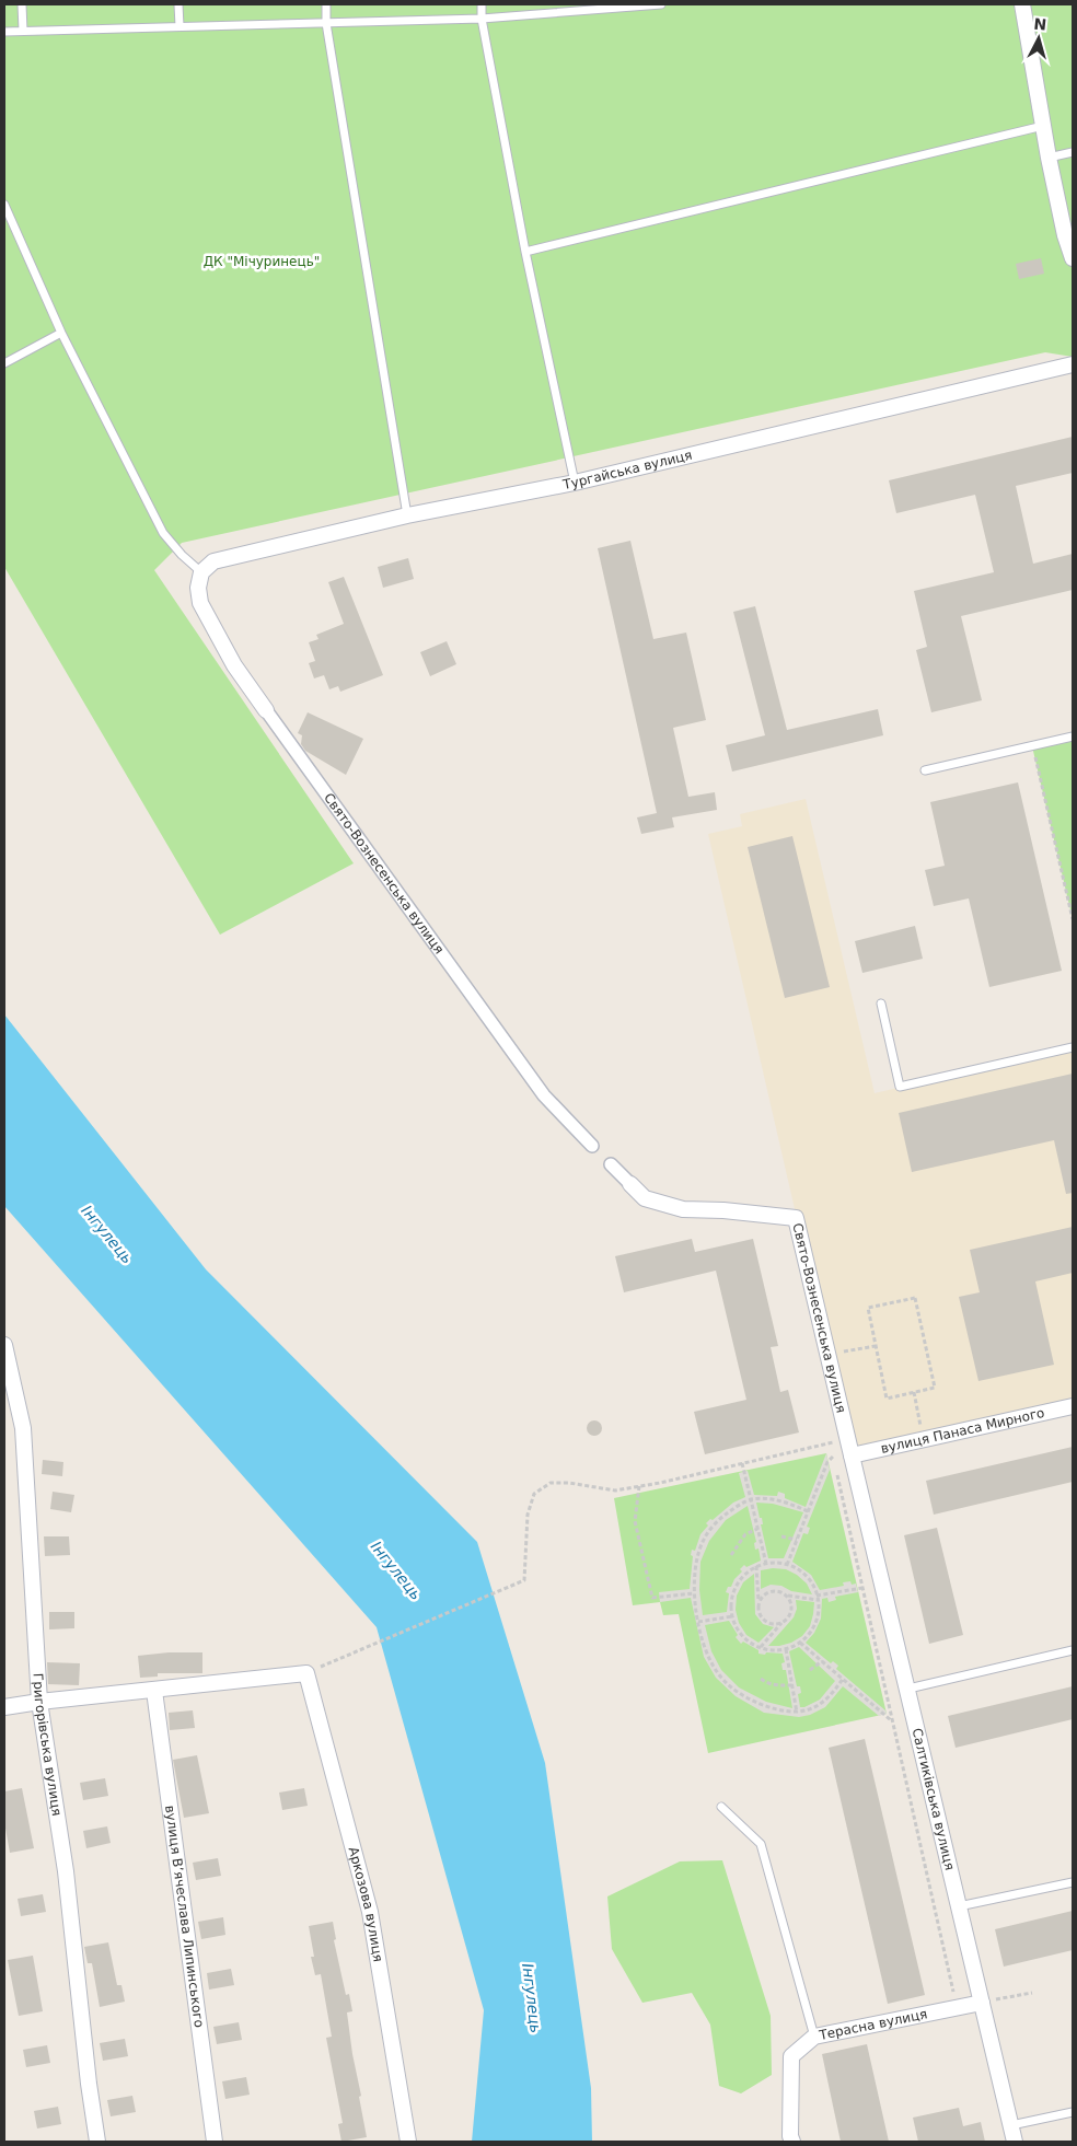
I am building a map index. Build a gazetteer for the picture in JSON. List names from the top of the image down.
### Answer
{
  "streets": {
    "street": [
      "Тургайська вулиця",
      "Свято-Вознесенська вулиця",
      "вулиця Панаса Мирного",
      "Григорівська вулиця",
      "Салтиківська вулиця",
      "Аркозова вулиця",
      "вулиця В’ячеслава Липинського",
      "Терасна вулиця"
    ]
  },
  "crossings": [
    ["Тургайська вулиця", "Свято-Вознесенська вулиця"],
    ["Свято-Вознесенська вулиця", "вулиця Панаса Мирного"],
    ["Свято-Вознесенська вулиця", "Салтиківська вулиця"],
    ["вулиця Панаса Мирного", "Салтиківська вулиця"],
    ["Салтиківська вулиця", "Терасна вулиця"]
  ],
  "water": ["Інгулець"],
  "parks": ["ДК \"Мічуринець\""],
  "north": "top"
}
